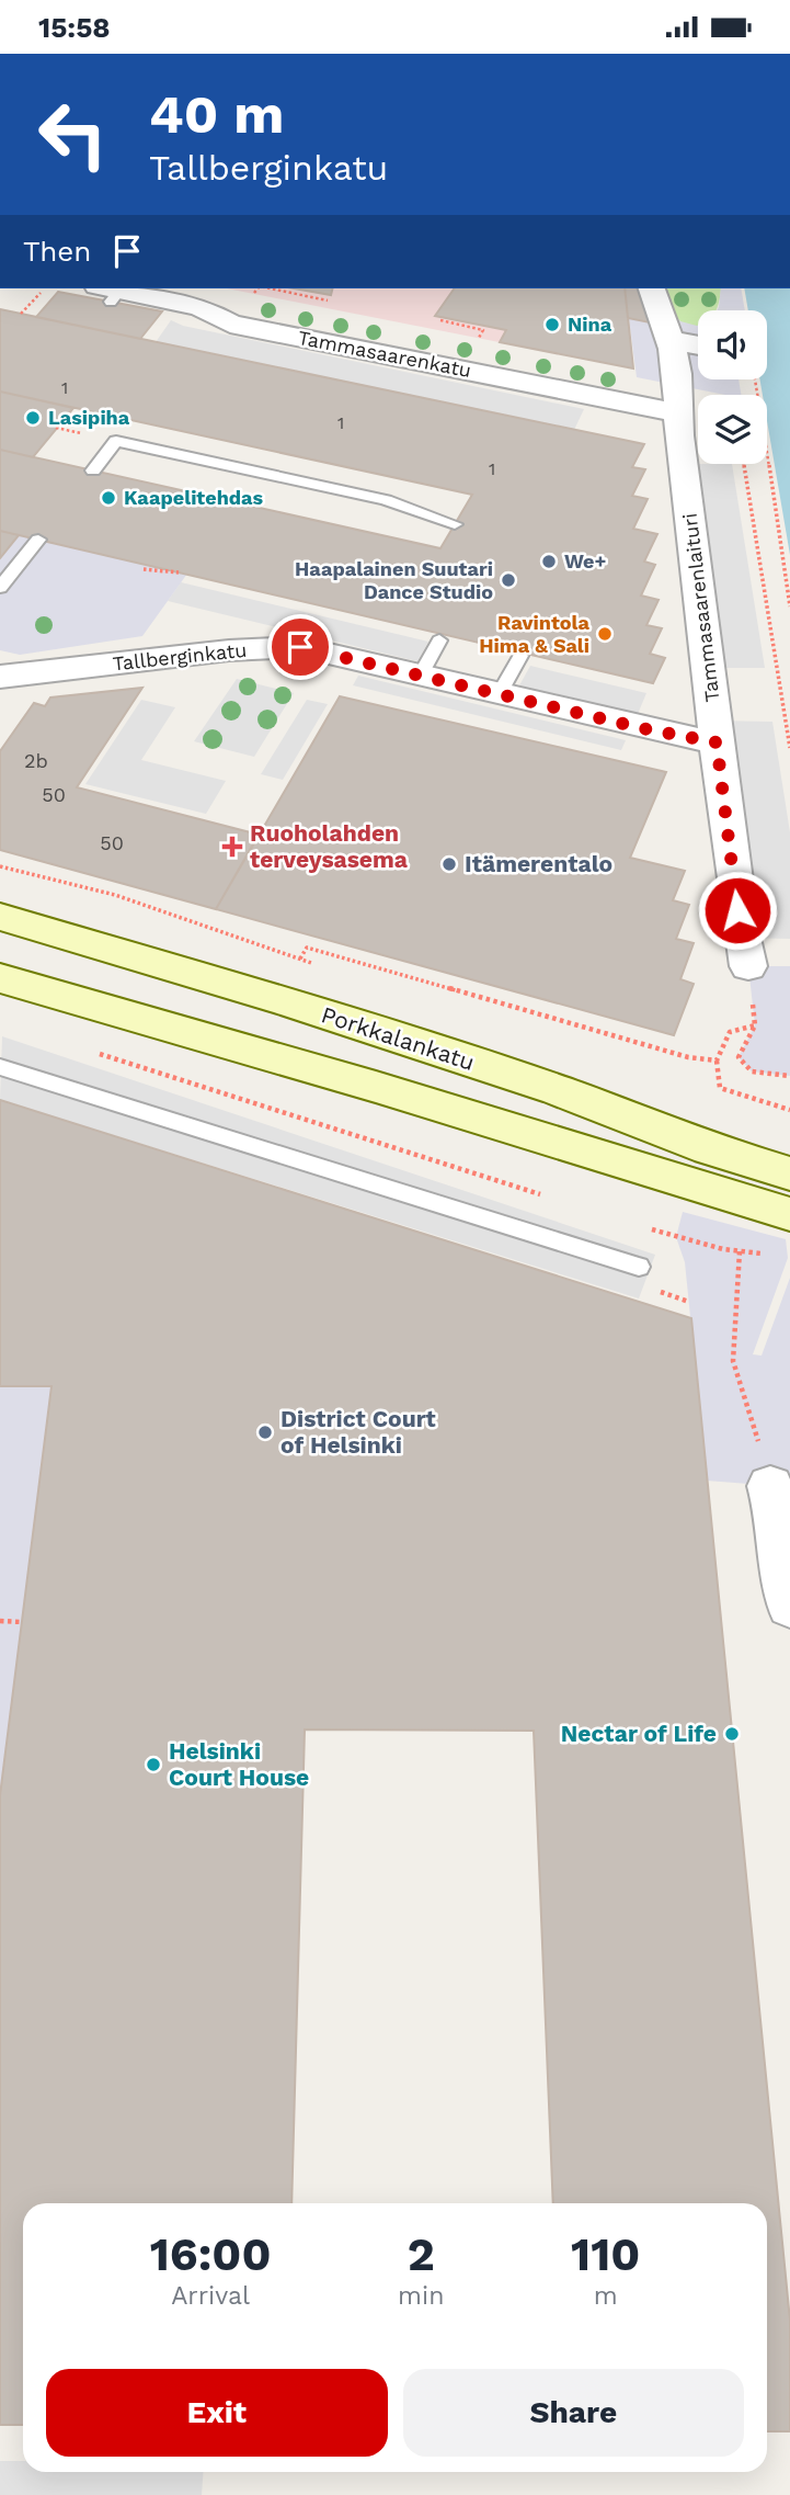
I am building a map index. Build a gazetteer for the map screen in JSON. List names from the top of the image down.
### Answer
{
  "streets": {
    "main road": ["Porkkalankatu"],
    "street": ["Tammasaarenkatu", "Tammasaarenlaituri", "Tallberginkatu"]
  },
  "crossings": [
    ["Tammasaarenkatu", "Tammasaarenlaituri"],
    ["Tammasaarenlaituri", "Tallberginkatu"]
  ],
  "places": {
    "other": [
      "Nina",
      "Lasipiha",
      "Kaapelitehdas",
      "We+",
      "Haapalainen Suutari Dance Studio",
      "Ravintola Hima & Sali",
      "Itämerentalo",
      "District Court of Helsinki",
      "Nectar of Life",
      "Helsinki Court House"
    ],
    "health": ["Ruoholahden terveysasema"]
  },
  "house_numbers": [
    "1",
    "1",
    "1",
    "2b",
    "50",
    "50"
  ],
  "page": {
    "status": "15:58",
    "turn": ["40 m", "Tallberginkatu"],
    "then": "Then",
    "eta": [
      "16:00",
      "Arrival",
      "2",
      "min",
      "110",
      "m"
    ],
    "buttons": ["Exit", "Share"]
  }
}
